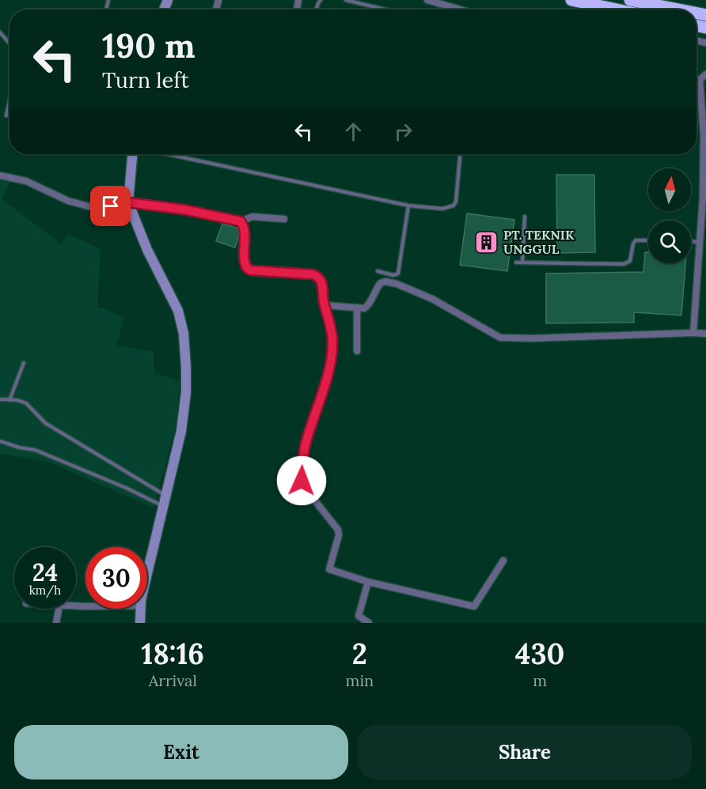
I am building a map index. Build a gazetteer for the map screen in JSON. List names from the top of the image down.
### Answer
{
  "places": {
    "building": ["PT. TEKNIK UNGGUL"]
  },
  "north": "top",
  "page": {
    "turn": ["190 m", "Turn left"],
    "speed": "24 km/h",
    "limit": "30",
    "eta": [
      "18:16",
      "Arrival",
      "2",
      "min",
      "430",
      "m"
    ],
    "buttons": ["Exit", "Share"]
  }
}
